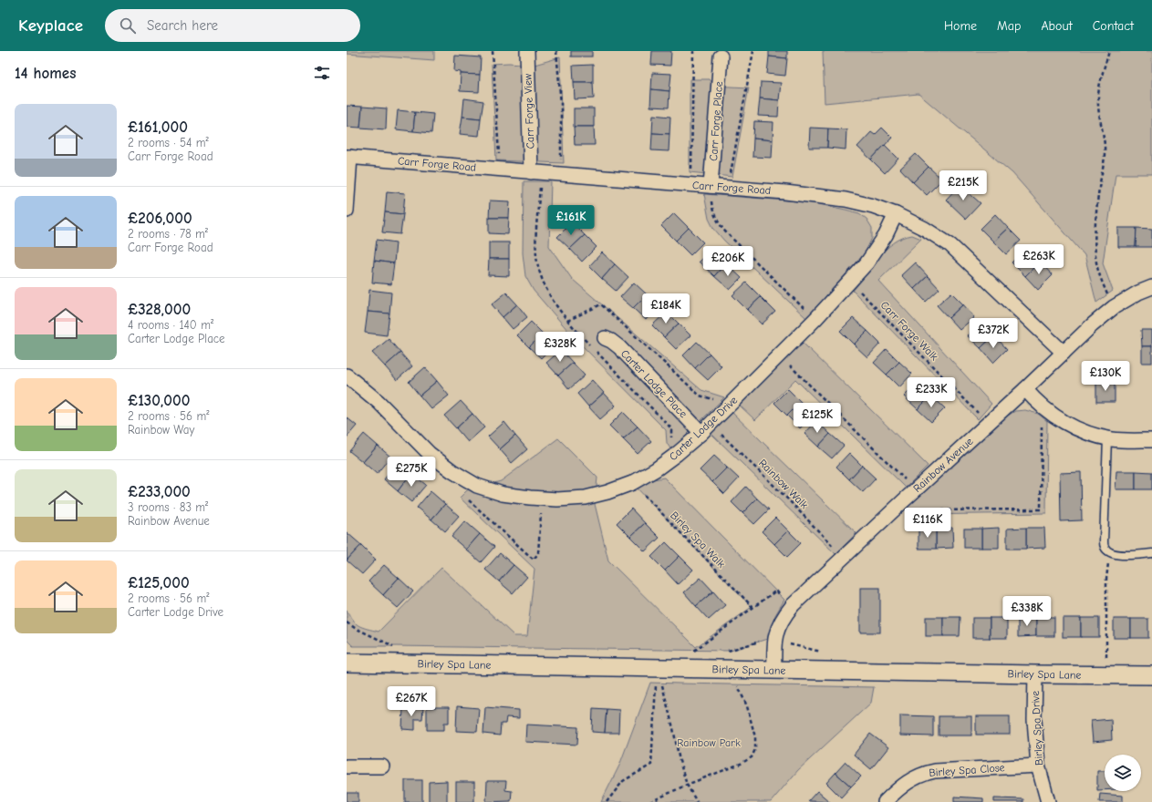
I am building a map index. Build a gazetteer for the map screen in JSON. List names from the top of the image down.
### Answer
{
  "streets": {
    "street": [
      "Carr Forge View",
      "Carr Forge Place",
      "Carr Forge Road",
      "Carter Lodge Place",
      "Carter Lodge Drive",
      "Rainbow Avenue",
      "Birley Spa Lane",
      "Birley Spa Drive",
      "Birley Spa Close"
    ],
    "path": ["Carr Forge Walk", "Rainbow Walk", "Birley Spa Walk"]
  },
  "crossings": [
    ["Carr Forge View", "Carr Forge Road"],
    ["Carr Forge Place", "Carr Forge Road"],
    ["Carr Forge Road", "Carter Lodge Drive"],
    ["Carr Forge Road", "Rainbow Avenue"],
    ["Carr Forge Walk", "Carter Lodge Drive"],
    ["Carr Forge Walk", "Rainbow Avenue"],
    ["Carter Lodge Place", "Carter Lodge Drive"],
    ["Carter Lodge Place", "Rainbow Walk"],
    ["Carter Lodge Drive", "Rainbow Walk"],
    ["Carter Lodge Drive", "Birley Spa Walk"],
    ["Rainbow Avenue", "Rainbow Walk"],
    ["Rainbow Avenue", "Birley Spa Lane"],
    ["Birley Spa Lane", "Birley Spa Drive"],
    ["Birley Spa Drive", "Birley Spa Close"]
  ],
  "parks": ["Rainbow Park"],
  "page": {
    "header": "Keyplace",
    "search": "Search here",
    "nav": [
      "Home",
      "Map",
      "About",
      "Contact"
    ],
    "heading": "14 homes",
    "list": [
      {
        "name": "£161,000",
        "note": "2 rooms · 54 m² · Carr Forge Road"
      },
      {
        "name": "£206,000",
        "note": "2 rooms · 78 m² · Carr Forge Road"
      },
      {
        "name": "£328,000",
        "note": "4 rooms · 140 m² · Carter Lodge Place"
      },
      {
        "name": "£130,000",
        "note": "2 rooms · 56 m² · Rainbow Way"
      },
      {
        "name": "£233,000",
        "note": "3 rooms · 83 m² · Rainbow Avenue"
      },
      {
        "name": "£125,000",
        "note": "2 rooms · 56 m² · Carter Lodge Drive"
      }
    ],
    "price": [
      "£215K",
      "£161K",
      "£263K",
      "£206K",
      "£184K",
      "£372K",
      "£328K",
      "£130K",
      "£233K",
      "£125K",
      "£275K",
      "£116K",
      "£338K",
      "£267K"
    ]
  }
}
